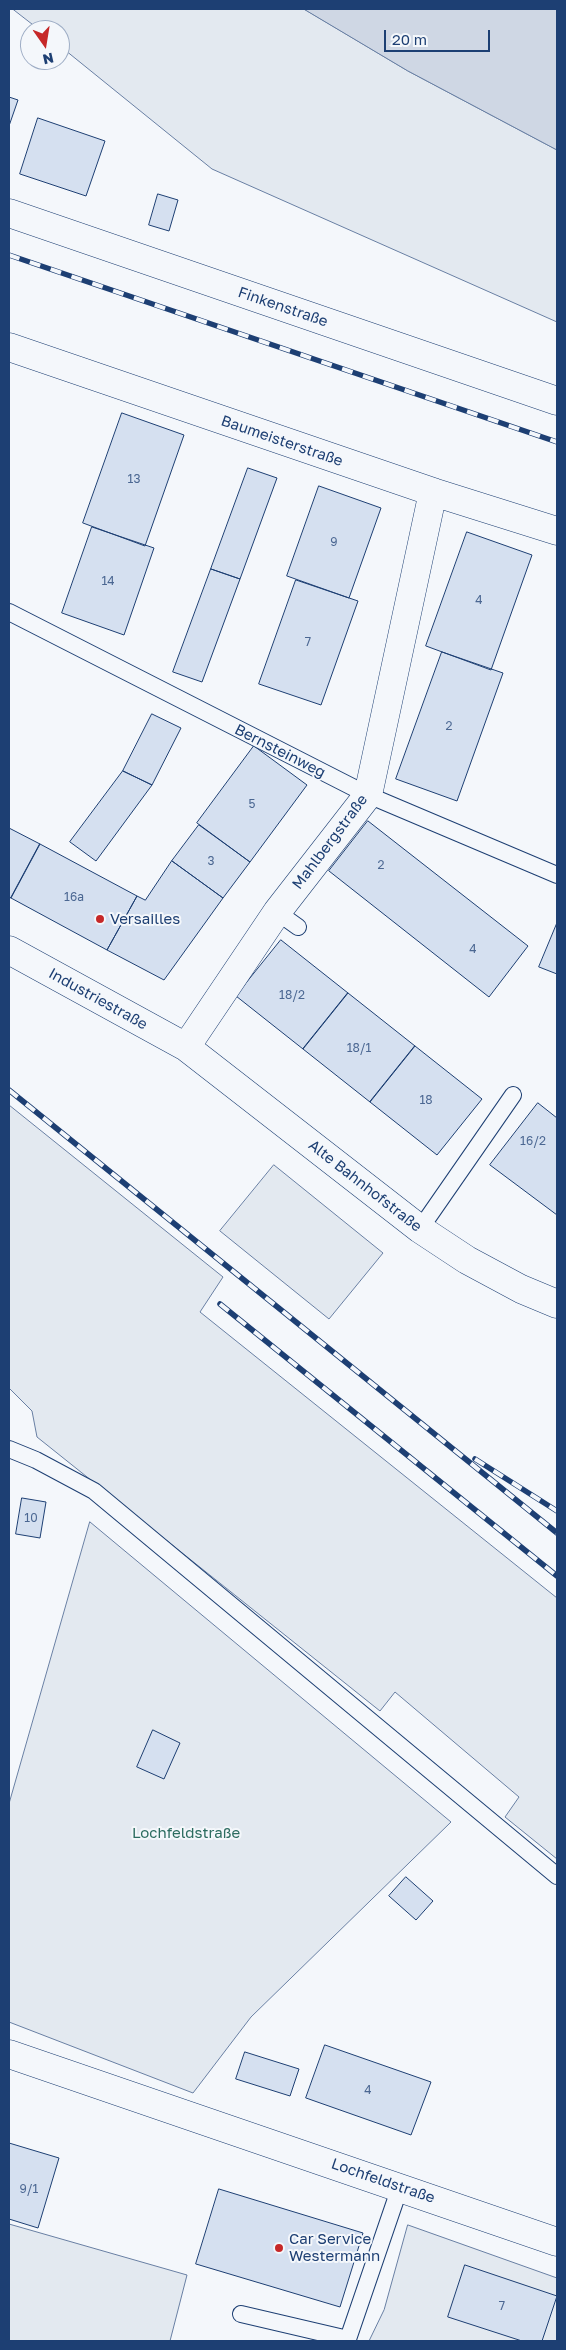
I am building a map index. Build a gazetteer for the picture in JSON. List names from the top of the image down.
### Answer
{
  "streets": {
    "street": [
      "Finkenstraße",
      "Baumeisterstraße",
      "Mahlbergstraße",
      "Industriestraße",
      "Alte Bahnhofstraße",
      "Lochfeldstraße"
    ],
    "lane": ["Bernsteinweg"]
  },
  "crossings": [
    ["Baumeisterstraße", "Mahlbergstraße"],
    ["Bernsteinweg", "Mahlbergstraße"],
    ["Mahlbergstraße", "Industriestraße"],
    ["Mahlbergstraße", "Alte Bahnhofstraße"],
    ["Industriestraße", "Alte Bahnhofstraße"]
  ],
  "parks": ["Lochfeldstraße"],
  "places": ["Versailles", "Car Service Westermann"],
  "house_numbers": [
    "13",
    "9",
    "14",
    "4",
    "7",
    "2",
    "5",
    "3",
    "2",
    "16a",
    "4",
    "18/2",
    "18/1",
    "18",
    "16/2",
    "10",
    "4",
    "9/1",
    "7"
  ],
  "scale_bar": "20 m",
  "north": "bottom"
}
